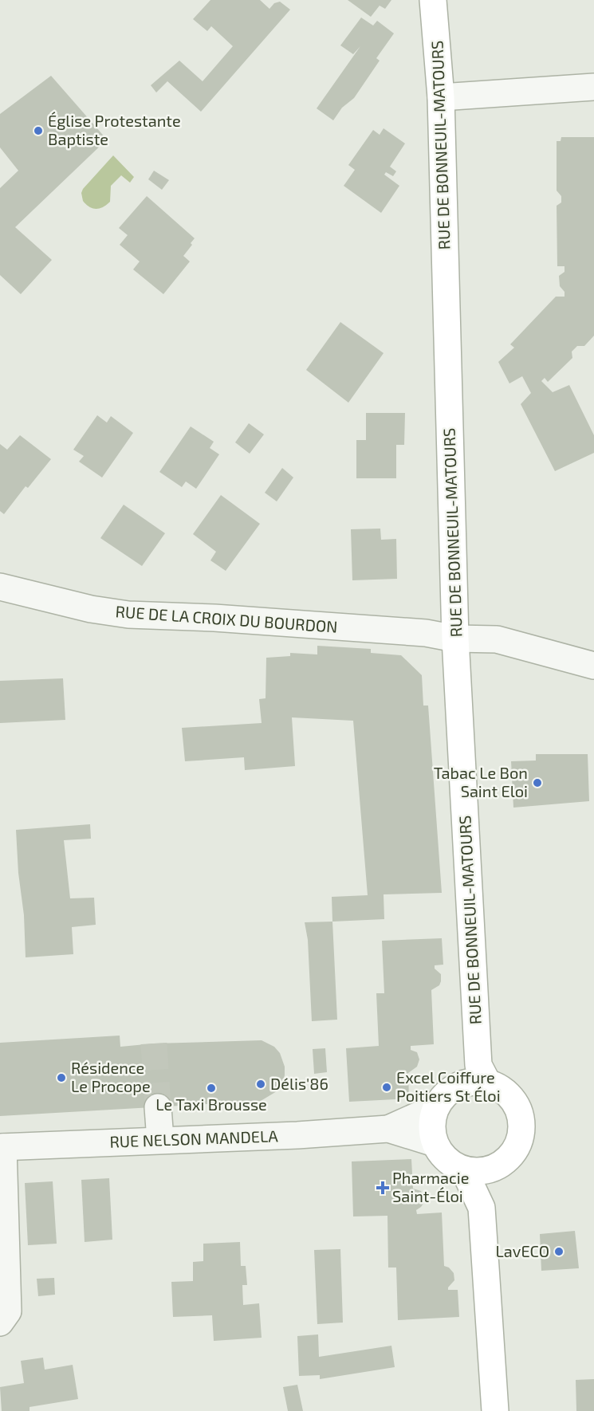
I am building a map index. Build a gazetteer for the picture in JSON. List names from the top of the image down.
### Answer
{
  "streets": {
    "main road": ["RUE DE BONNEUIL-MATOURS"],
    "street": ["RUE DE LA CROIX DU BOURDON", "RUE NELSON MANDELA"]
  },
  "crossings": [
    ["RUE DE BONNEUIL-MATOURS", "RUE DE LA CROIX DU BOURDON"],
    ["RUE DE BONNEUIL-MATOURS", "RUE NELSON MANDELA"]
  ],
  "places": {
    "other": [
      "Église Protestante Baptiste",
      "Tabac Le Bon Saint Eloi",
      "Résidence Le Procope",
      "Délis'86",
      "Excel Coiffure Poitiers St Éloi",
      "Le Taxi Brousse",
      "LavECO"
    ],
    "health": ["Pharmacie Saint-Éloi"]
  }
}
